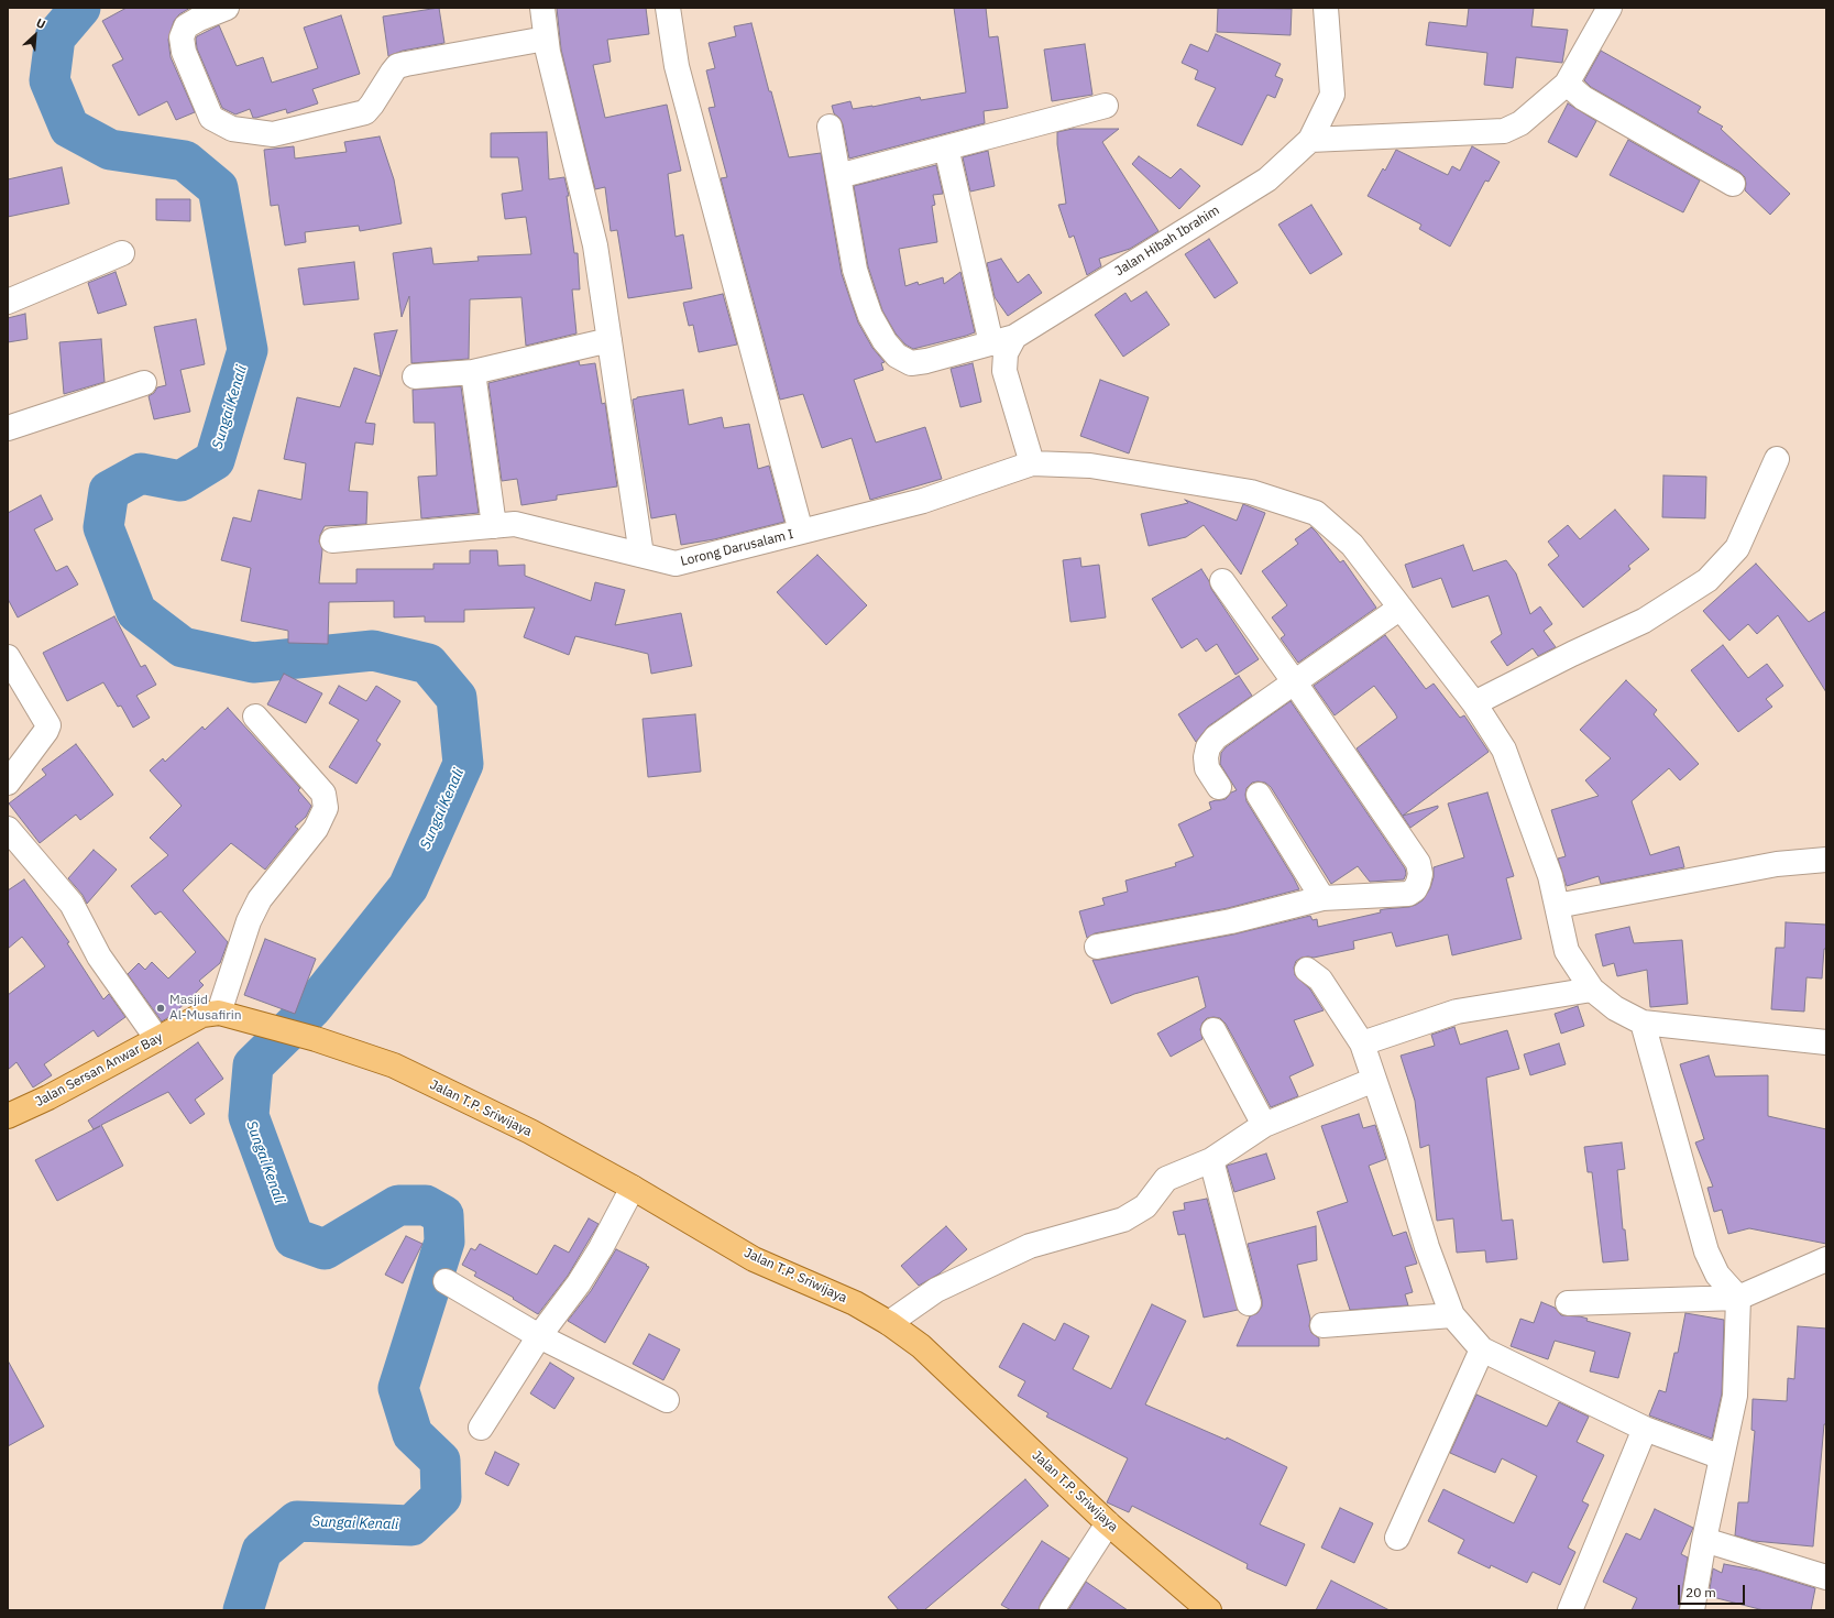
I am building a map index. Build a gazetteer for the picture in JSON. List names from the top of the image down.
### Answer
{
  "streets": {
    "main road": ["Jalan Sersan Anwar Bay", "Jalan T.P. Sriwijaya"],
    "street": ["Jalan Hibah Ibrahim", "Lorong Darusalam I"]
  },
  "crossings": [
    ["Jalan Sersan Anwar Bay", "Jalan T.P. Sriwijaya"]
  ],
  "water": ["Sungai Kenali"],
  "places": ["Masjid Al-Musafirin"],
  "scale_bar": "20 m",
  "north": "top right"
}
